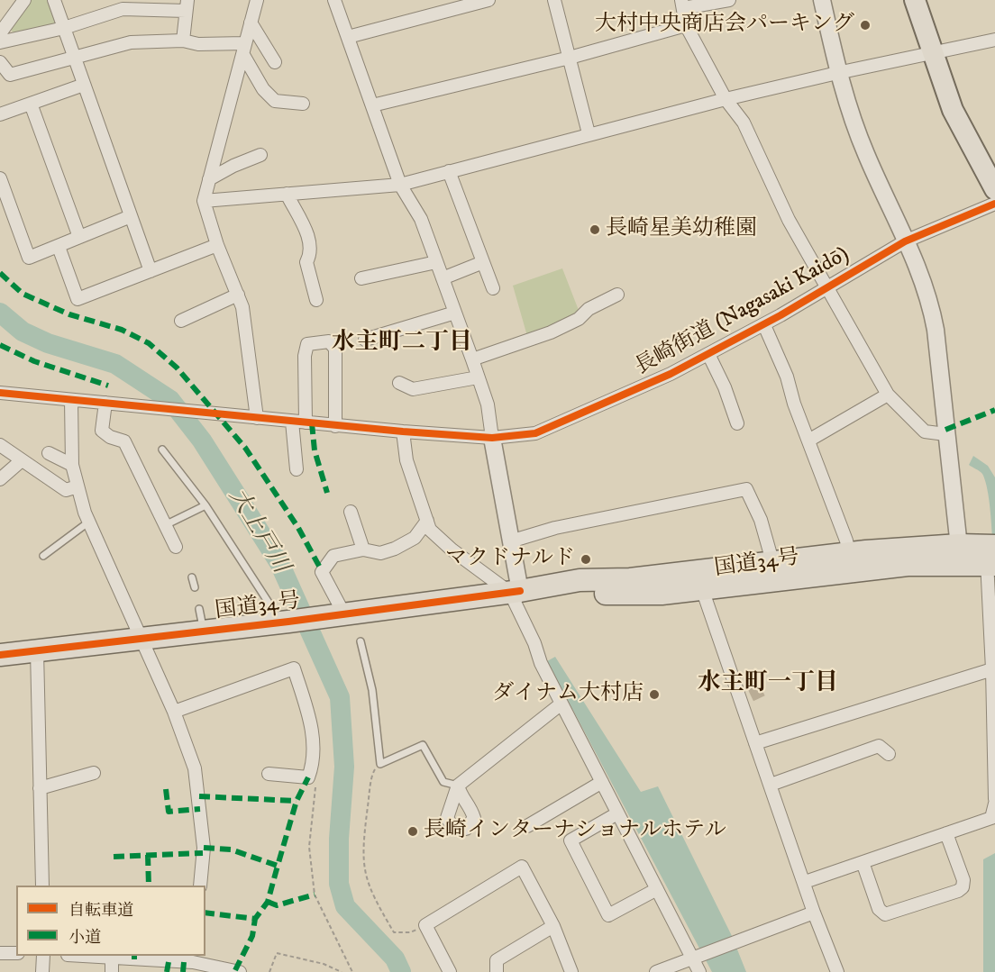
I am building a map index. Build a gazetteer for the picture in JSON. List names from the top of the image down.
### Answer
{
  "streets": {
    "highway": ["国道34号"],
    "street": ["長崎街道 (Nagasaki Kaidō)"]
  },
  "districts": ["水主町二丁目", "水主町一丁目"],
  "water": ["大上戸川"],
  "places": [
    "大村中央商店会パーキング",
    "長崎星美幼稚園",
    "マクドナルド",
    "ダイナム大村店",
    "長崎インターナショナルホテル"
  ],
  "legend": ["自転車道", "小道"]
}
